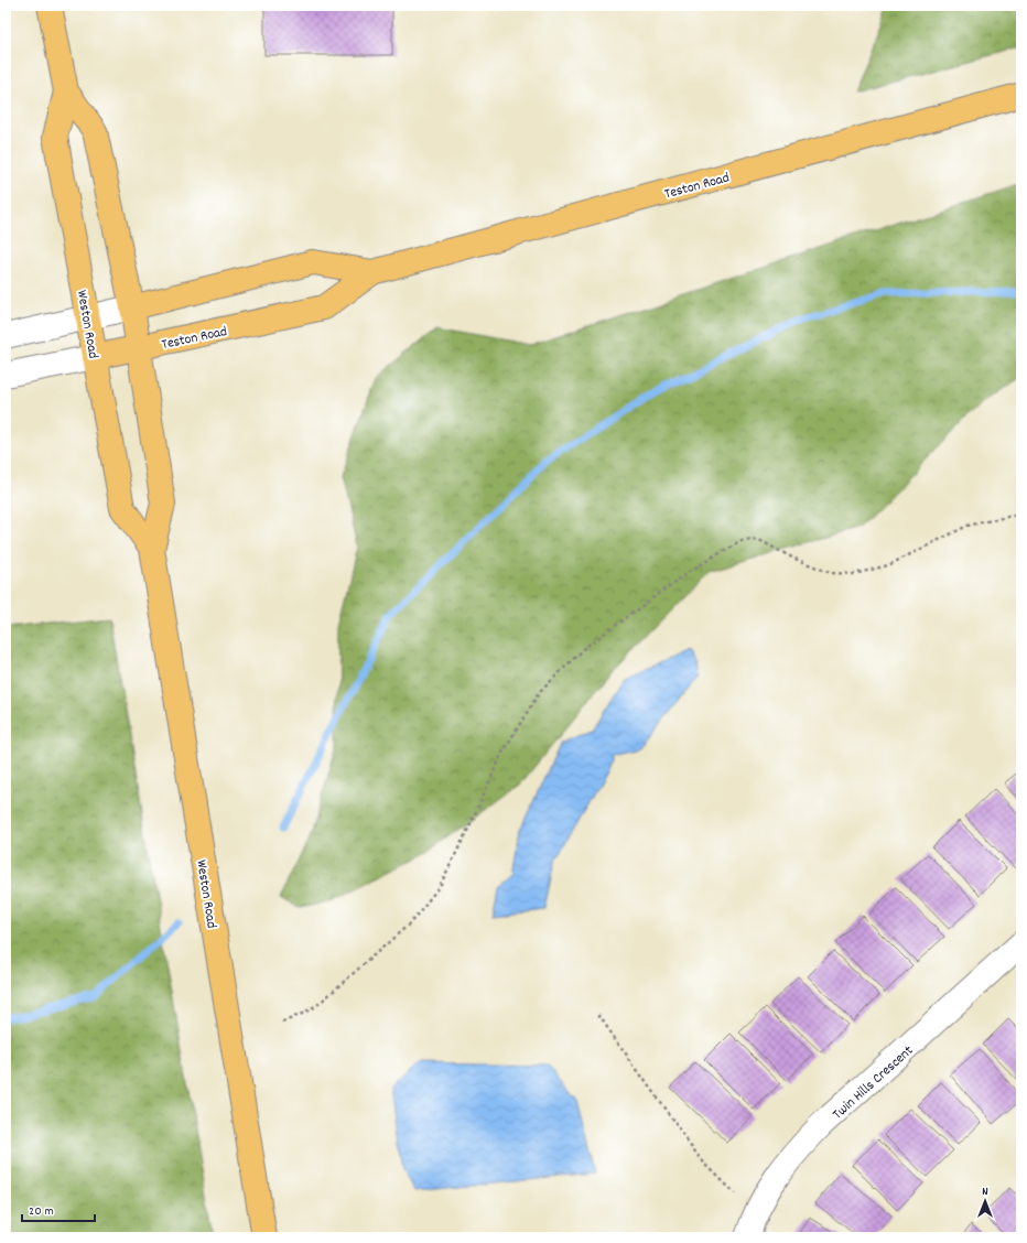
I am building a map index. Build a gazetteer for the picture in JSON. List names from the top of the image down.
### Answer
{
  "streets": {
    "main road": ["Teston Road", "Weston Road"],
    "street": ["Twin Hills Crescent"]
  },
  "crossings": [
    ["Teston Road", "Weston Road"]
  ],
  "scale_bar": "20 m",
  "north": "top"
}
